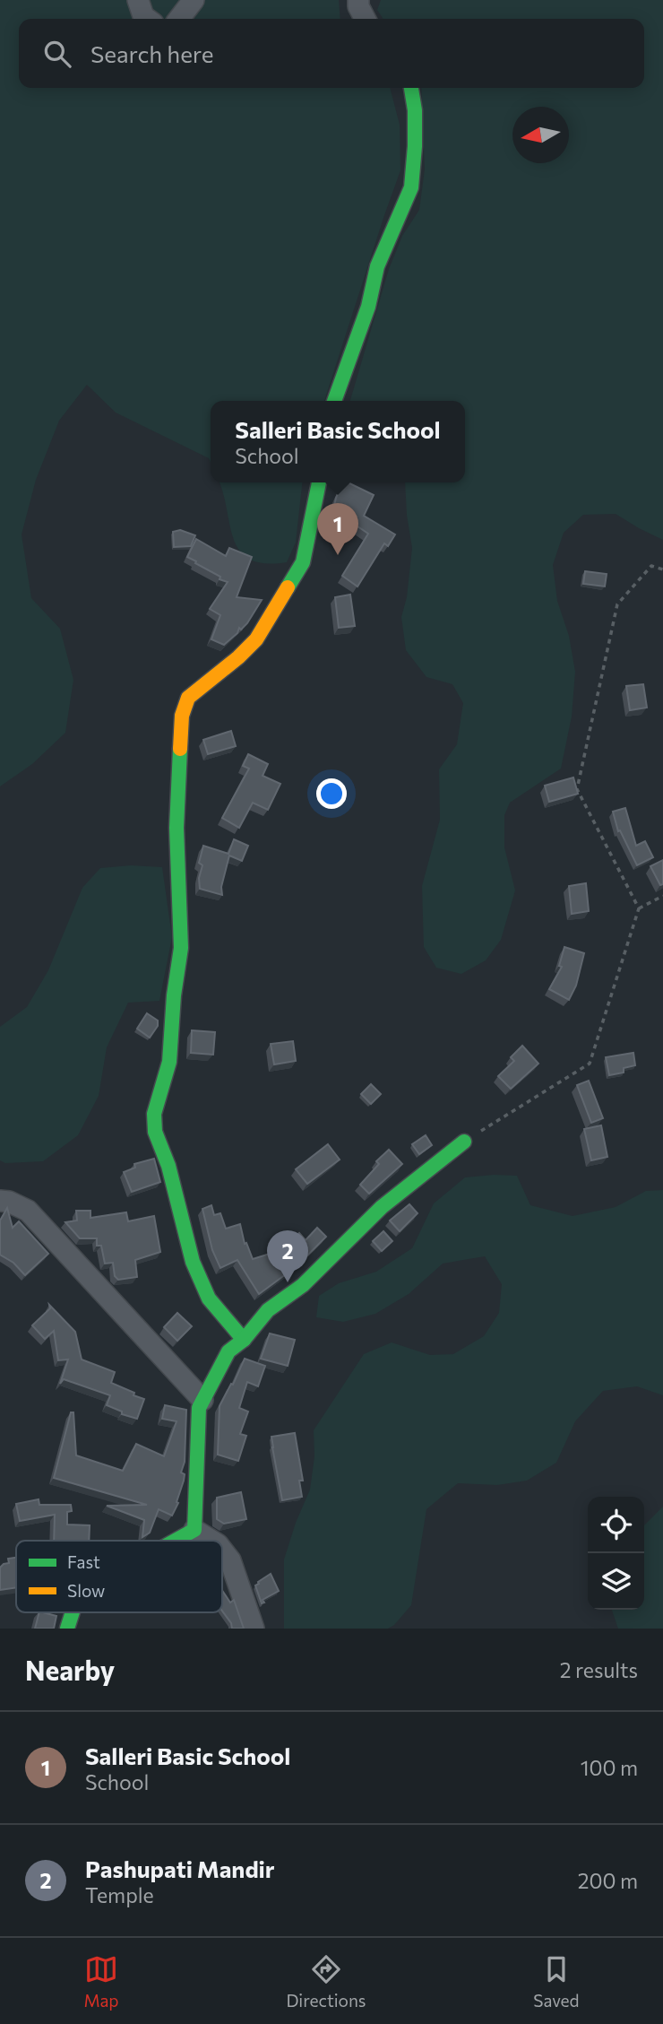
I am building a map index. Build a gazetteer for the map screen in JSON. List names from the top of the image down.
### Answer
{
  "legend": ["Fast", "Slow"],
  "north": "left",
  "page": {
    "search": "Search here",
    "popup": ["Salleri Basic School", "School"],
    "pins": ["1", "2"],
    "heading": ["Nearby", "2 results"],
    "list": [
      {
        "mark": "1",
        "name": "Salleri Basic School",
        "note": "School",
        "value": "100 m"
      },
      {
        "mark": "2",
        "name": "Pashupati Mandir",
        "note": "Temple",
        "value": "200 m"
      }
    ],
    "nav": ["Map", "Directions", "Saved"]
  }
}
